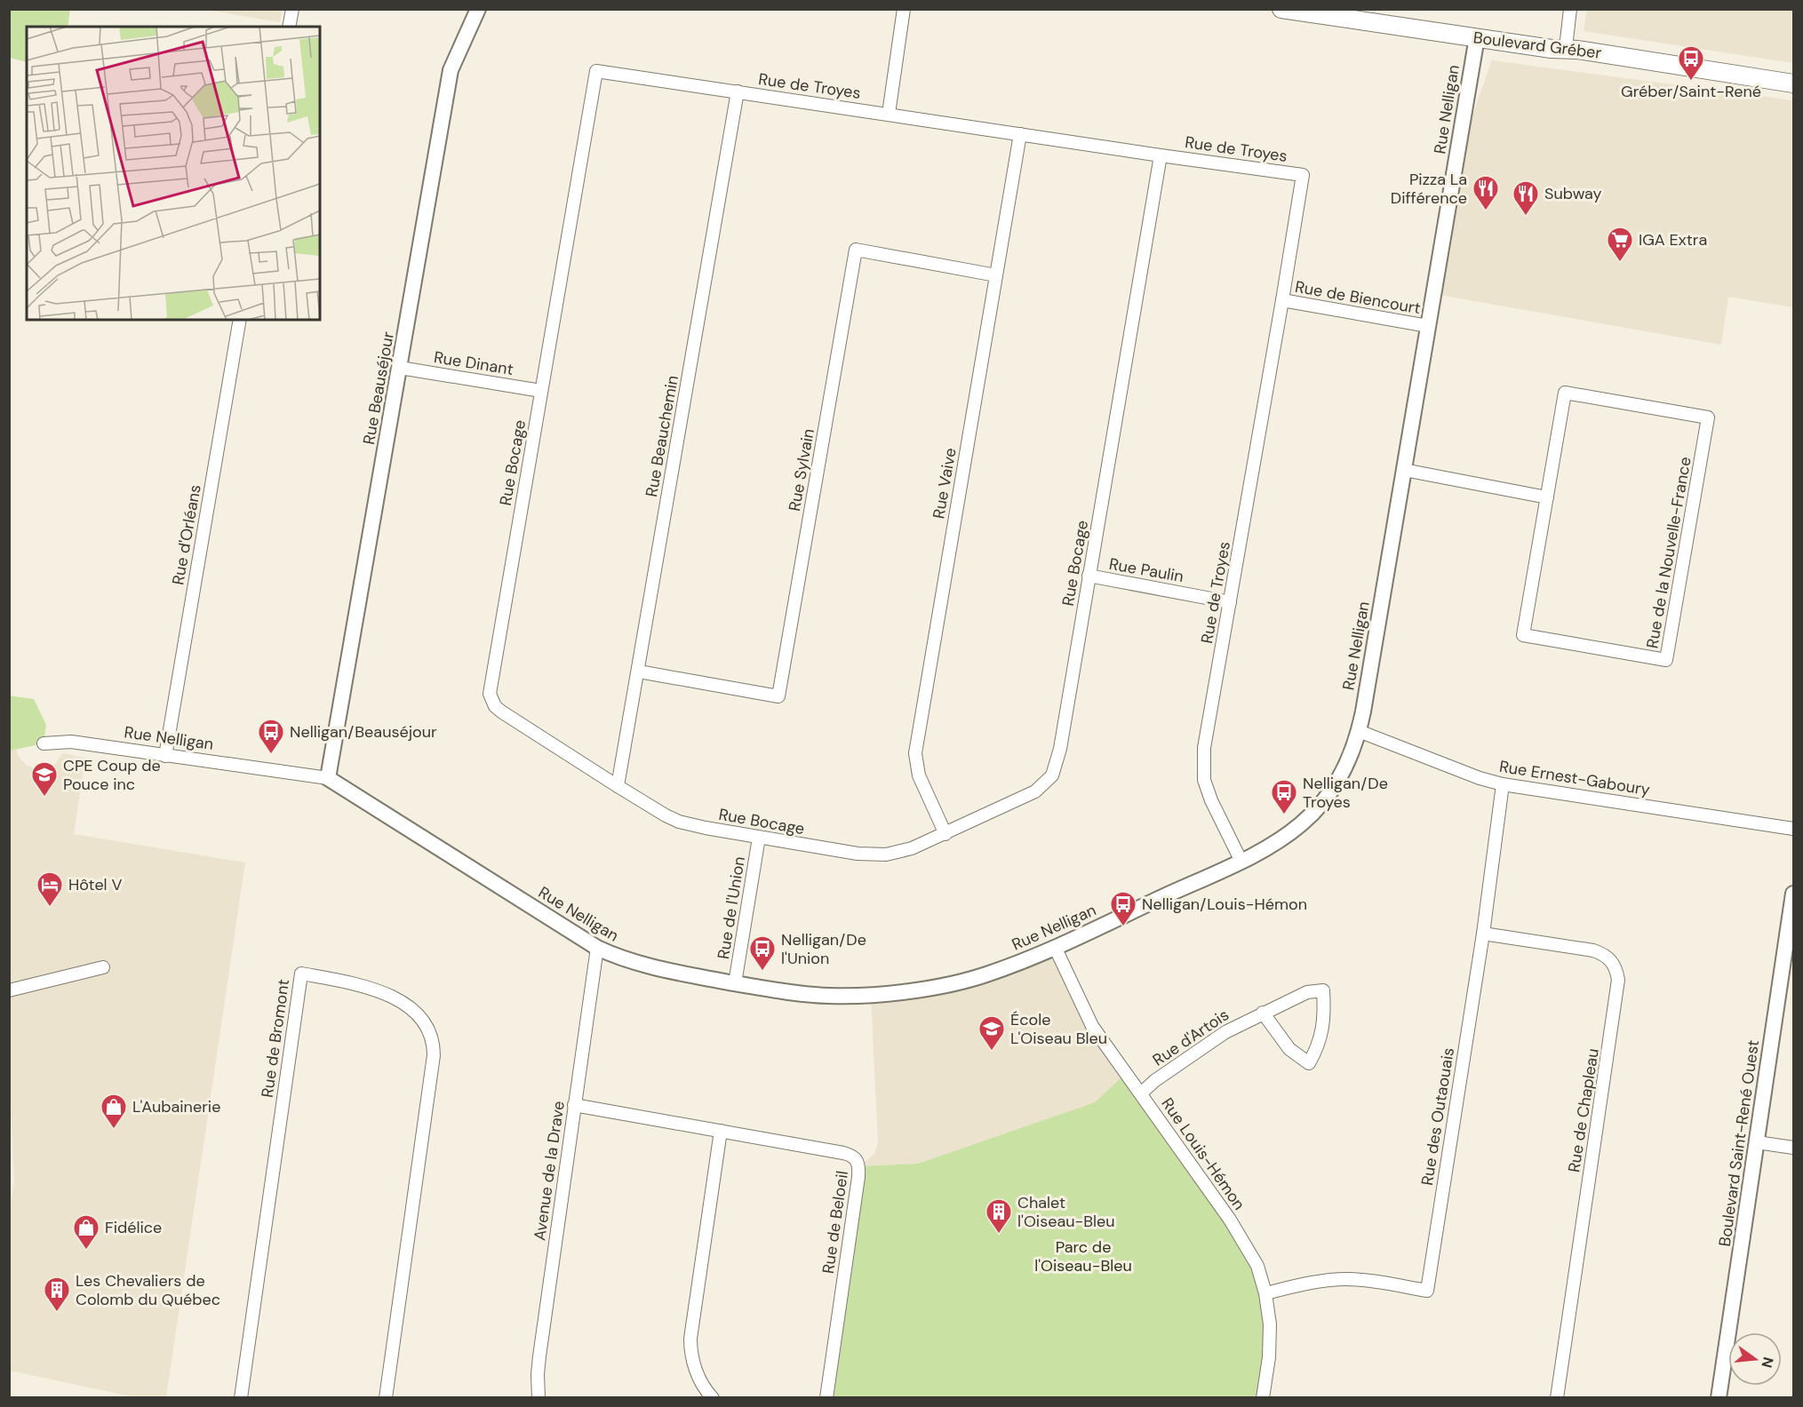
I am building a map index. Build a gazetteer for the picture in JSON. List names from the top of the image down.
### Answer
{
  "streets": {
    "main road": ["Boulevard Gréber"],
    "street": [
      "Rue de Troyes",
      "Rue Nelligan",
      "Rue de Biencourt",
      "Rue Dinant",
      "Rue Beauséjour",
      "Rue Beauchemin",
      "Rue Bocage",
      "Rue Sylvain",
      "Rue Vaive",
      "Rue d'Orléans",
      "Rue de la Nouvelle-France",
      "Rue Paulin",
      "Rue Ernest-Gaboury",
      "Rue de l'Union",
      "Rue d'Artois",
      "Rue de Bromont",
      "Rue de Chapleau",
      "Rue des Outaouais",
      "Boulevard Saint-René Ouest",
      "Rue Louis-Hémon",
      "Avenue de la Drave",
      "Rue de Beloeil"
    ]
  },
  "crossings": [
    ["Boulevard Gréber", "Rue Nelligan"],
    ["Rue de Troyes", "Rue Nelligan"],
    ["Rue de Troyes", "Rue de Biencourt"],
    ["Rue de Troyes", "Rue Beauchemin"],
    ["Rue de Troyes", "Rue Bocage"],
    ["Rue de Troyes", "Rue Vaive"],
    ["Rue de Troyes", "Rue Paulin"],
    ["Rue Nelligan", "Rue de Biencourt"],
    ["Rue Nelligan", "Rue Beauséjour"],
    ["Rue Nelligan", "Rue d'Orléans"],
    ["Rue Nelligan", "Rue Ernest-Gaboury"],
    ["Rue Nelligan", "Rue de l'Union"],
    ["Rue Nelligan", "Rue Louis-Hémon"],
    ["Rue Nelligan", "Avenue de la Drave"],
    ["Rue Dinant", "Rue Beauséjour"],
    ["Rue Dinant", "Rue Bocage"],
    ["Rue Beauchemin", "Rue Bocage"],
    ["Rue Beauchemin", "Rue Sylvain"],
    ["Rue Bocage", "Rue Vaive"],
    ["Rue Bocage", "Rue Paulin"],
    ["Rue Bocage", "Rue de l'Union"],
    ["Rue Sylvain", "Rue Vaive"],
    ["Rue Ernest-Gaboury", "Rue des Outaouais"],
    ["Rue d'Artois", "Rue Louis-Hémon"],
    ["Rue de Chapleau", "Rue des Outaouais"],
    ["Rue des Outaouais", "Rue Louis-Hémon"],
    ["Avenue de la Drave", "Rue de Beloeil"]
  ],
  "parks": ["Parc de l'Oiseau-Bleu"],
  "places": {
    "bus stop": [
      "Gréber/Saint-René",
      "Nelligan/Beauséjour",
      "Nelligan/De Troyes",
      "Nelligan/Louis-Hémon",
      "Nelligan/De l'Union"
    ],
    "restaurant": ["Pizza La Différence", "Subway"],
    "supermarket": ["IGA Extra"],
    "school or university": ["CPE Coup de Pouce inc", "École L'Oiseau Bleu"],
    "hotel": ["Hôtel V"],
    "shop": ["L'Aubainerie", "Fidélice"],
    "building": ["Chalet l'Oiseau-Bleu", "Les Chevaliers de Colomb du Québec"]
  },
  "north": "right"
}
